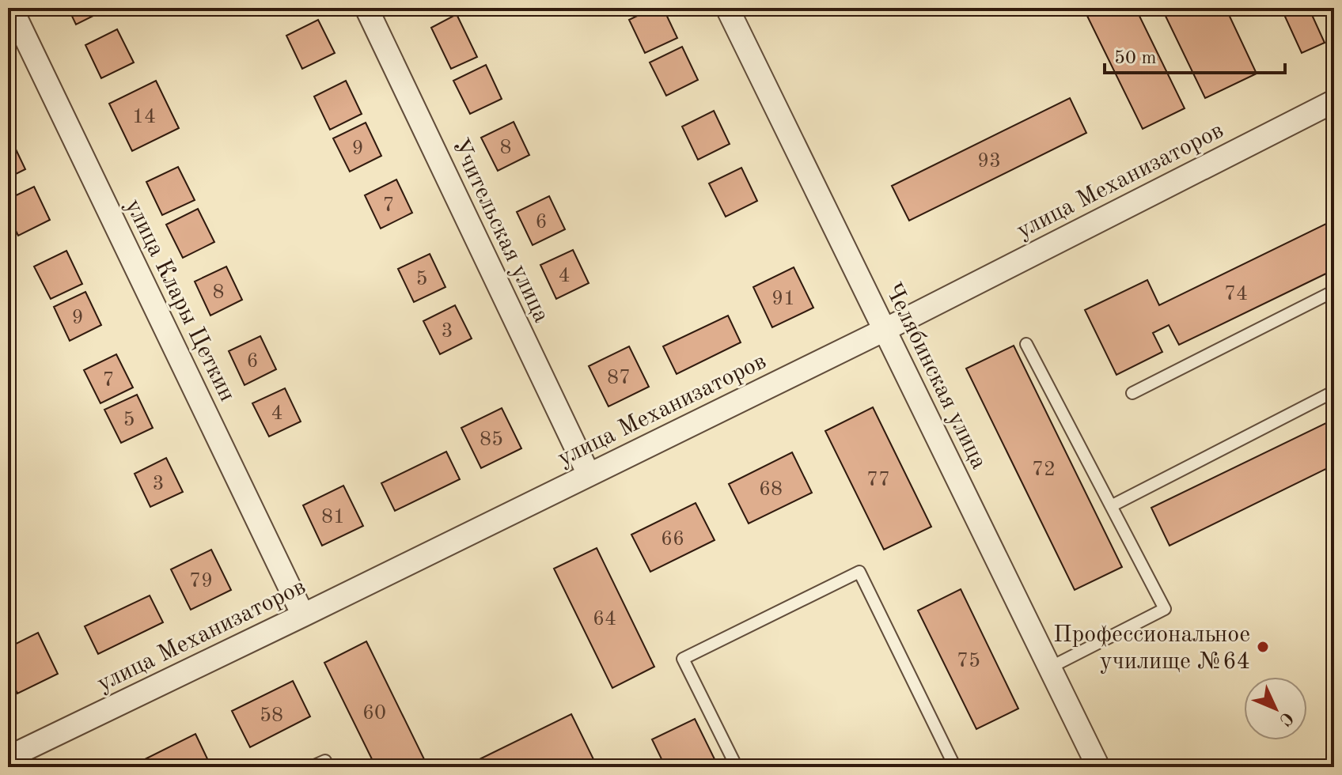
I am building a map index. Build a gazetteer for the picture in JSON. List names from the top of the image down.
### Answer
{
  "streets": {
    "street": [
      "улица Механизаторов",
      "Учительская улица",
      "улица Клары Цеткин",
      "Челябинская улица"
    ]
  },
  "crossings": [
    ["улица Механизаторов", "Учительская улица"],
    ["улица Механизаторов", "улица Клары Цеткин"],
    ["улица Механизаторов", "Челябинская улица"]
  ],
  "places": ["Профессиональное училище №64"],
  "house_numbers": [
    "14",
    "8",
    "9",
    "93",
    "7",
    "6",
    "4",
    "5",
    "8",
    "74",
    "91",
    "9",
    "3",
    "6",
    "87",
    "7",
    "4",
    "5",
    "85",
    "72",
    "77",
    "3",
    "68",
    "81",
    "66",
    "79",
    "64",
    "75",
    "60",
    "58"
  ],
  "scale_bar": "50 m",
  "north": "bottom right"
}
